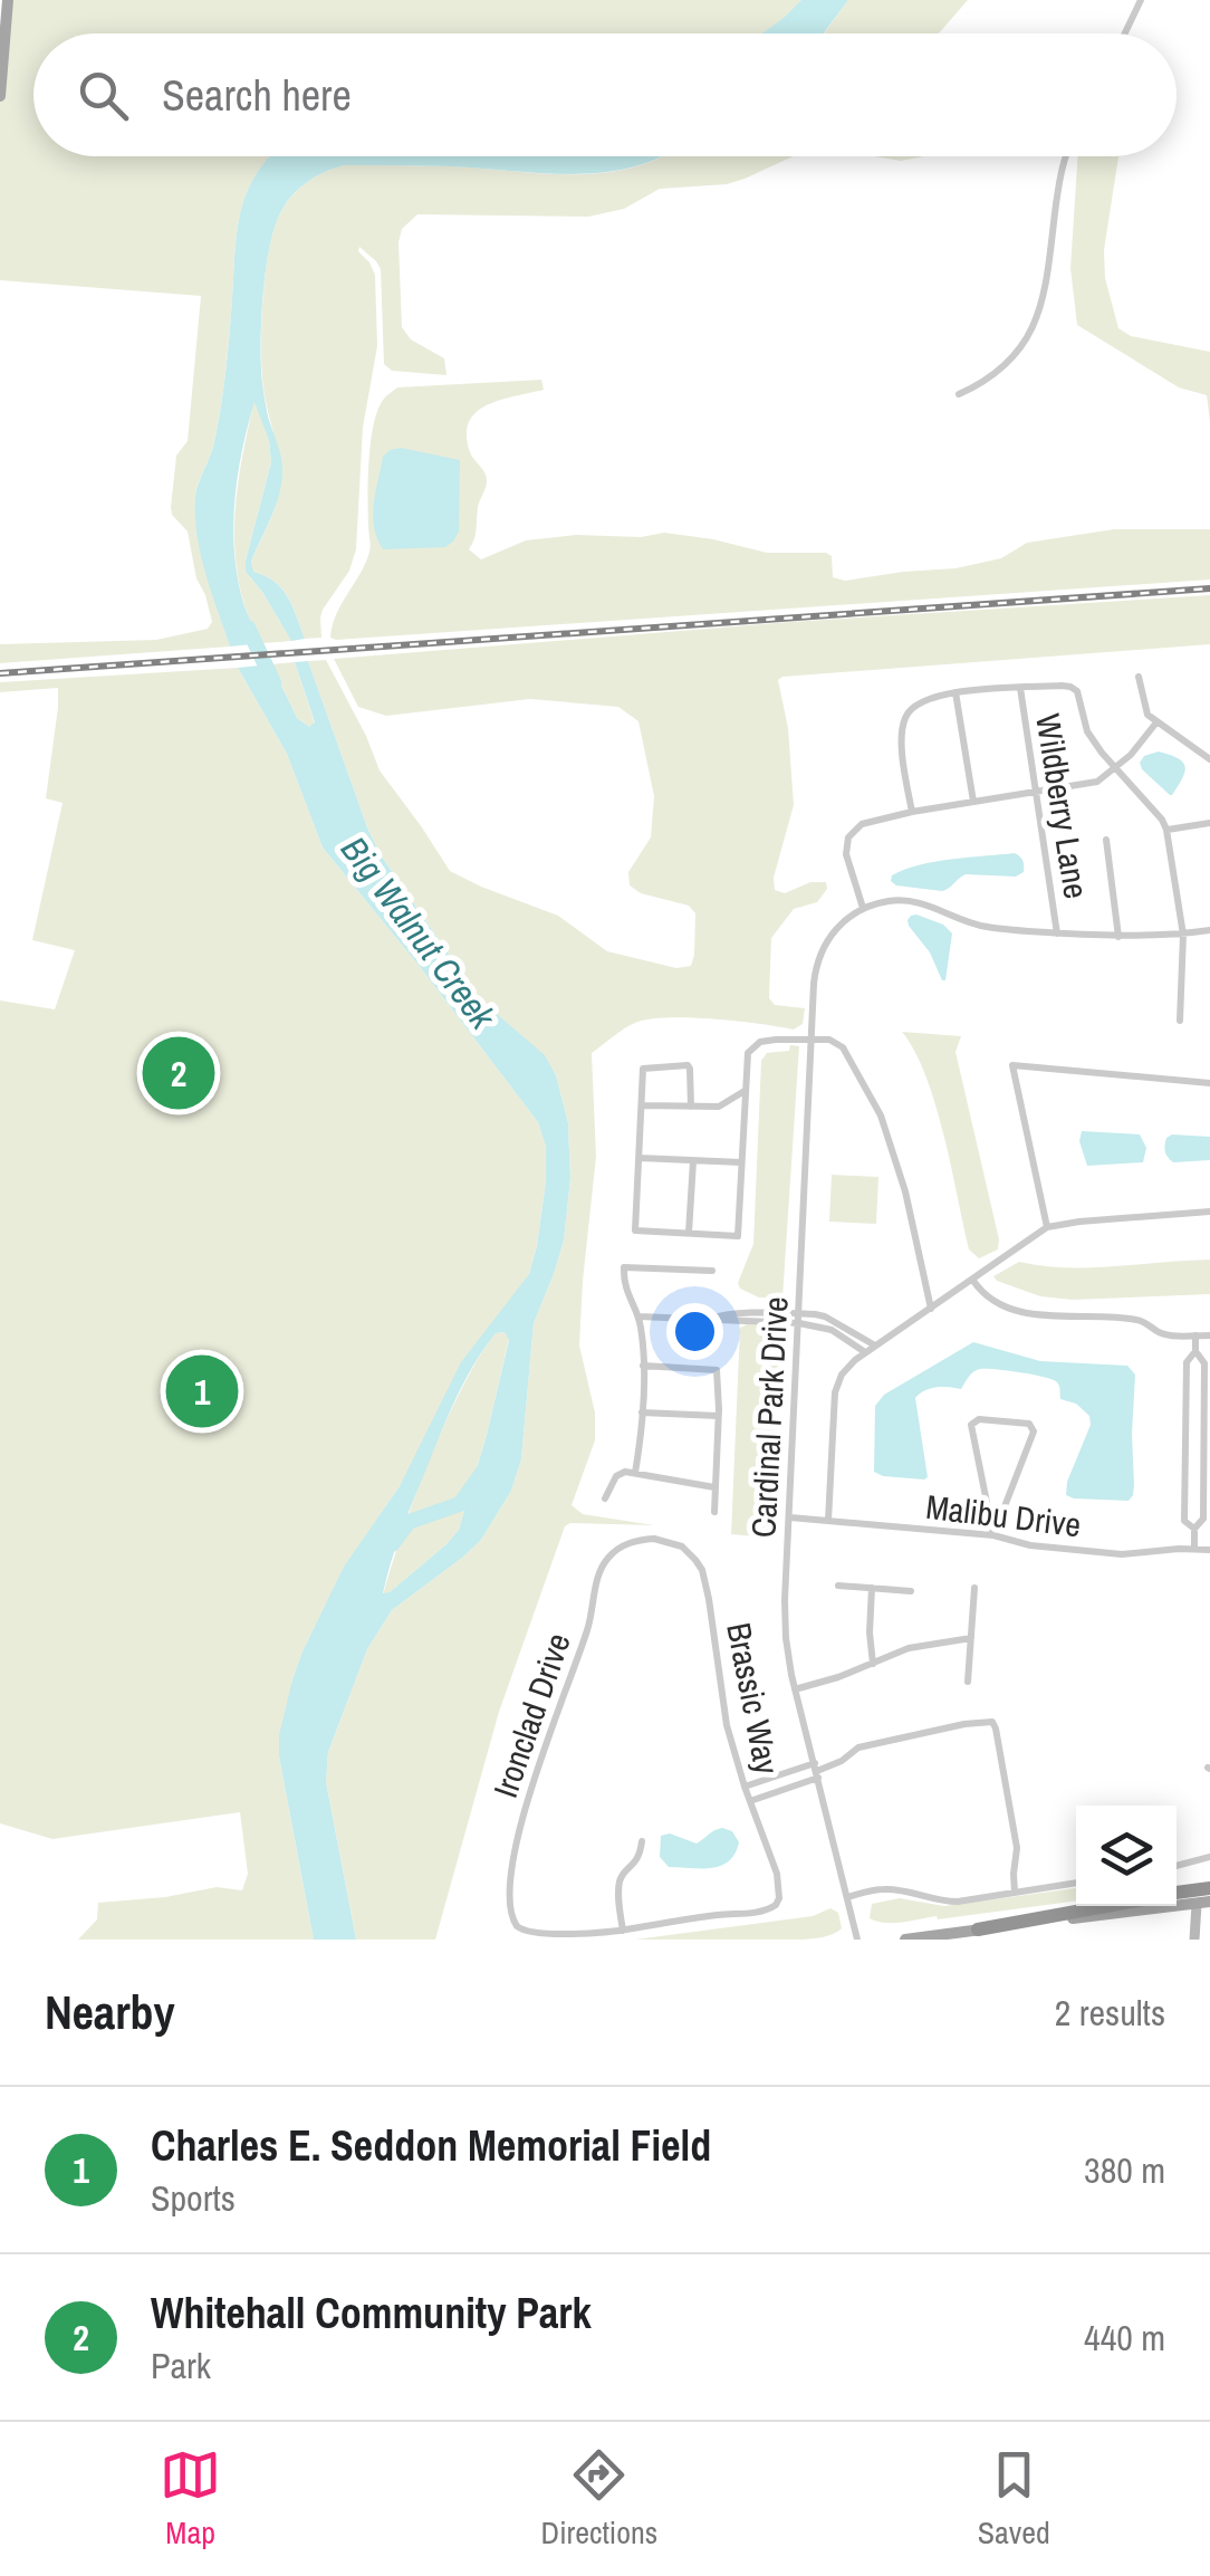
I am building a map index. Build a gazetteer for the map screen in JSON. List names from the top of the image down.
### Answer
{
  "streets": {
    "street": [
      "Wildberry Lane",
      "Cardinal Park Drive",
      "Malibu Drive",
      "Brassic Way",
      "Ironclad Drive"
    ]
  },
  "crossings": [
    ["Cardinal Park Drive", "Malibu Drive"],
    ["Brassic Way", "Ironclad Drive"]
  ],
  "water": ["Big Walnut Creek"],
  "page": {
    "search": "Search here",
    "pins": ["2", "1"],
    "heading": ["Nearby", "2 results"],
    "list": [
      {
        "mark": "1",
        "name": "Charles E. Seddon Memorial Field",
        "note": "Sports",
        "value": "380 m"
      },
      {
        "mark": "2",
        "name": "Whitehall Community Park",
        "note": "Park",
        "value": "440 m"
      }
    ],
    "nav": ["Map", "Directions", "Saved"]
  }
}
